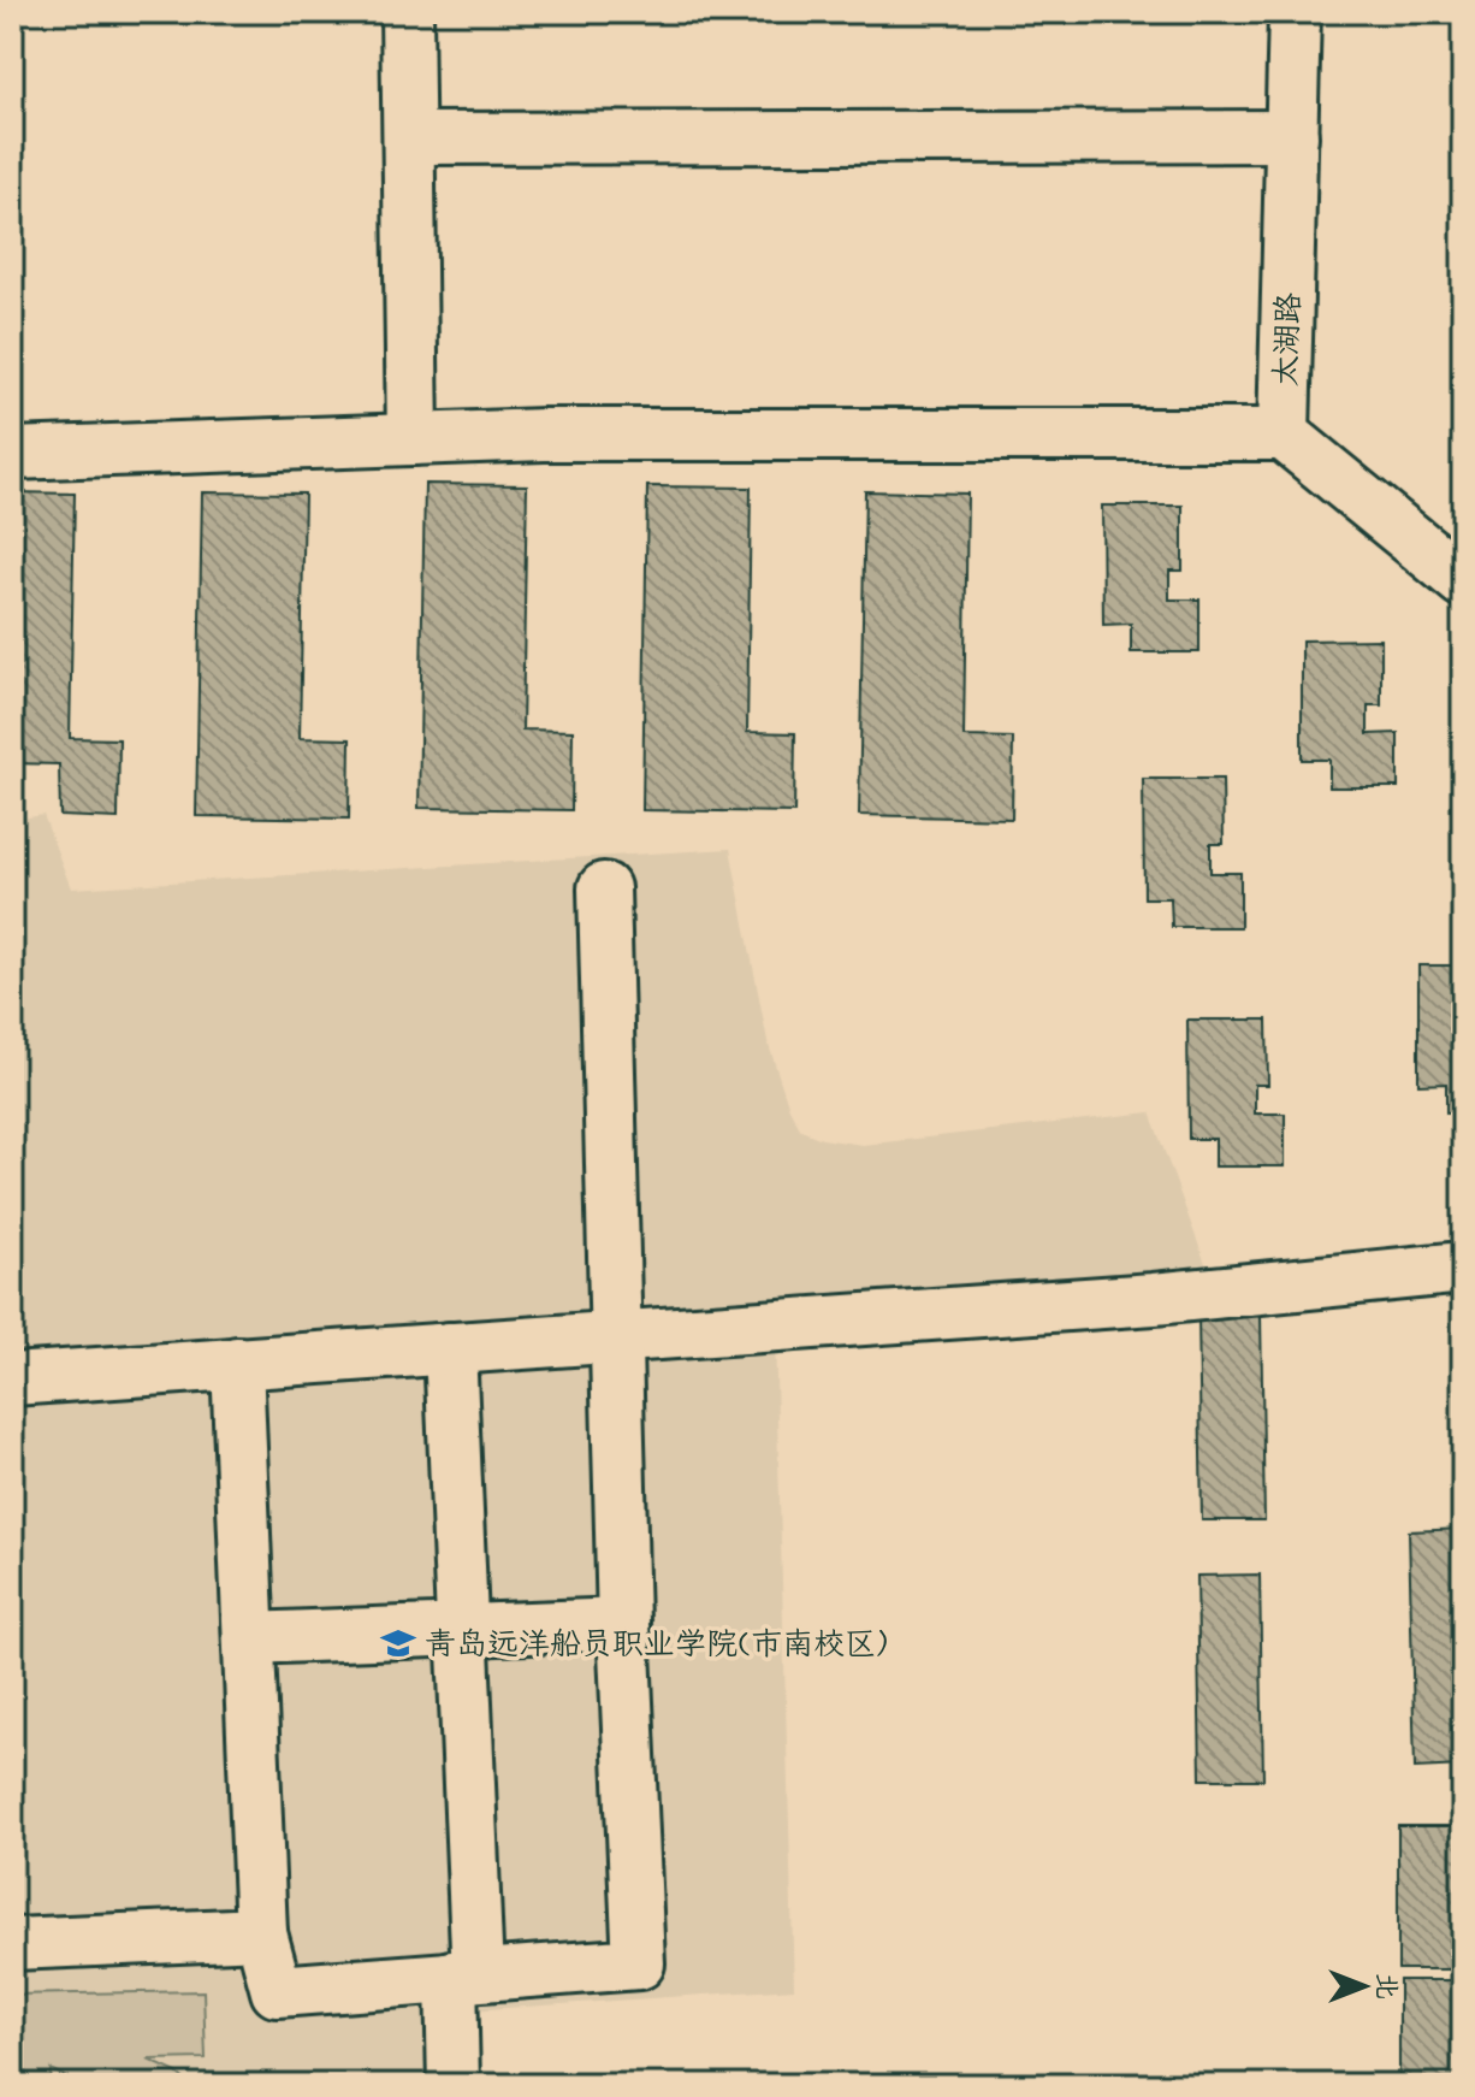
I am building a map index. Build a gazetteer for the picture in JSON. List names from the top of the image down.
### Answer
{
  "streets": {
    "street": ["太湖路"]
  },
  "places": {
    "school or university": ["青岛远洋船员职业学院(市南校区)"]
  },
  "north": "right"
}
